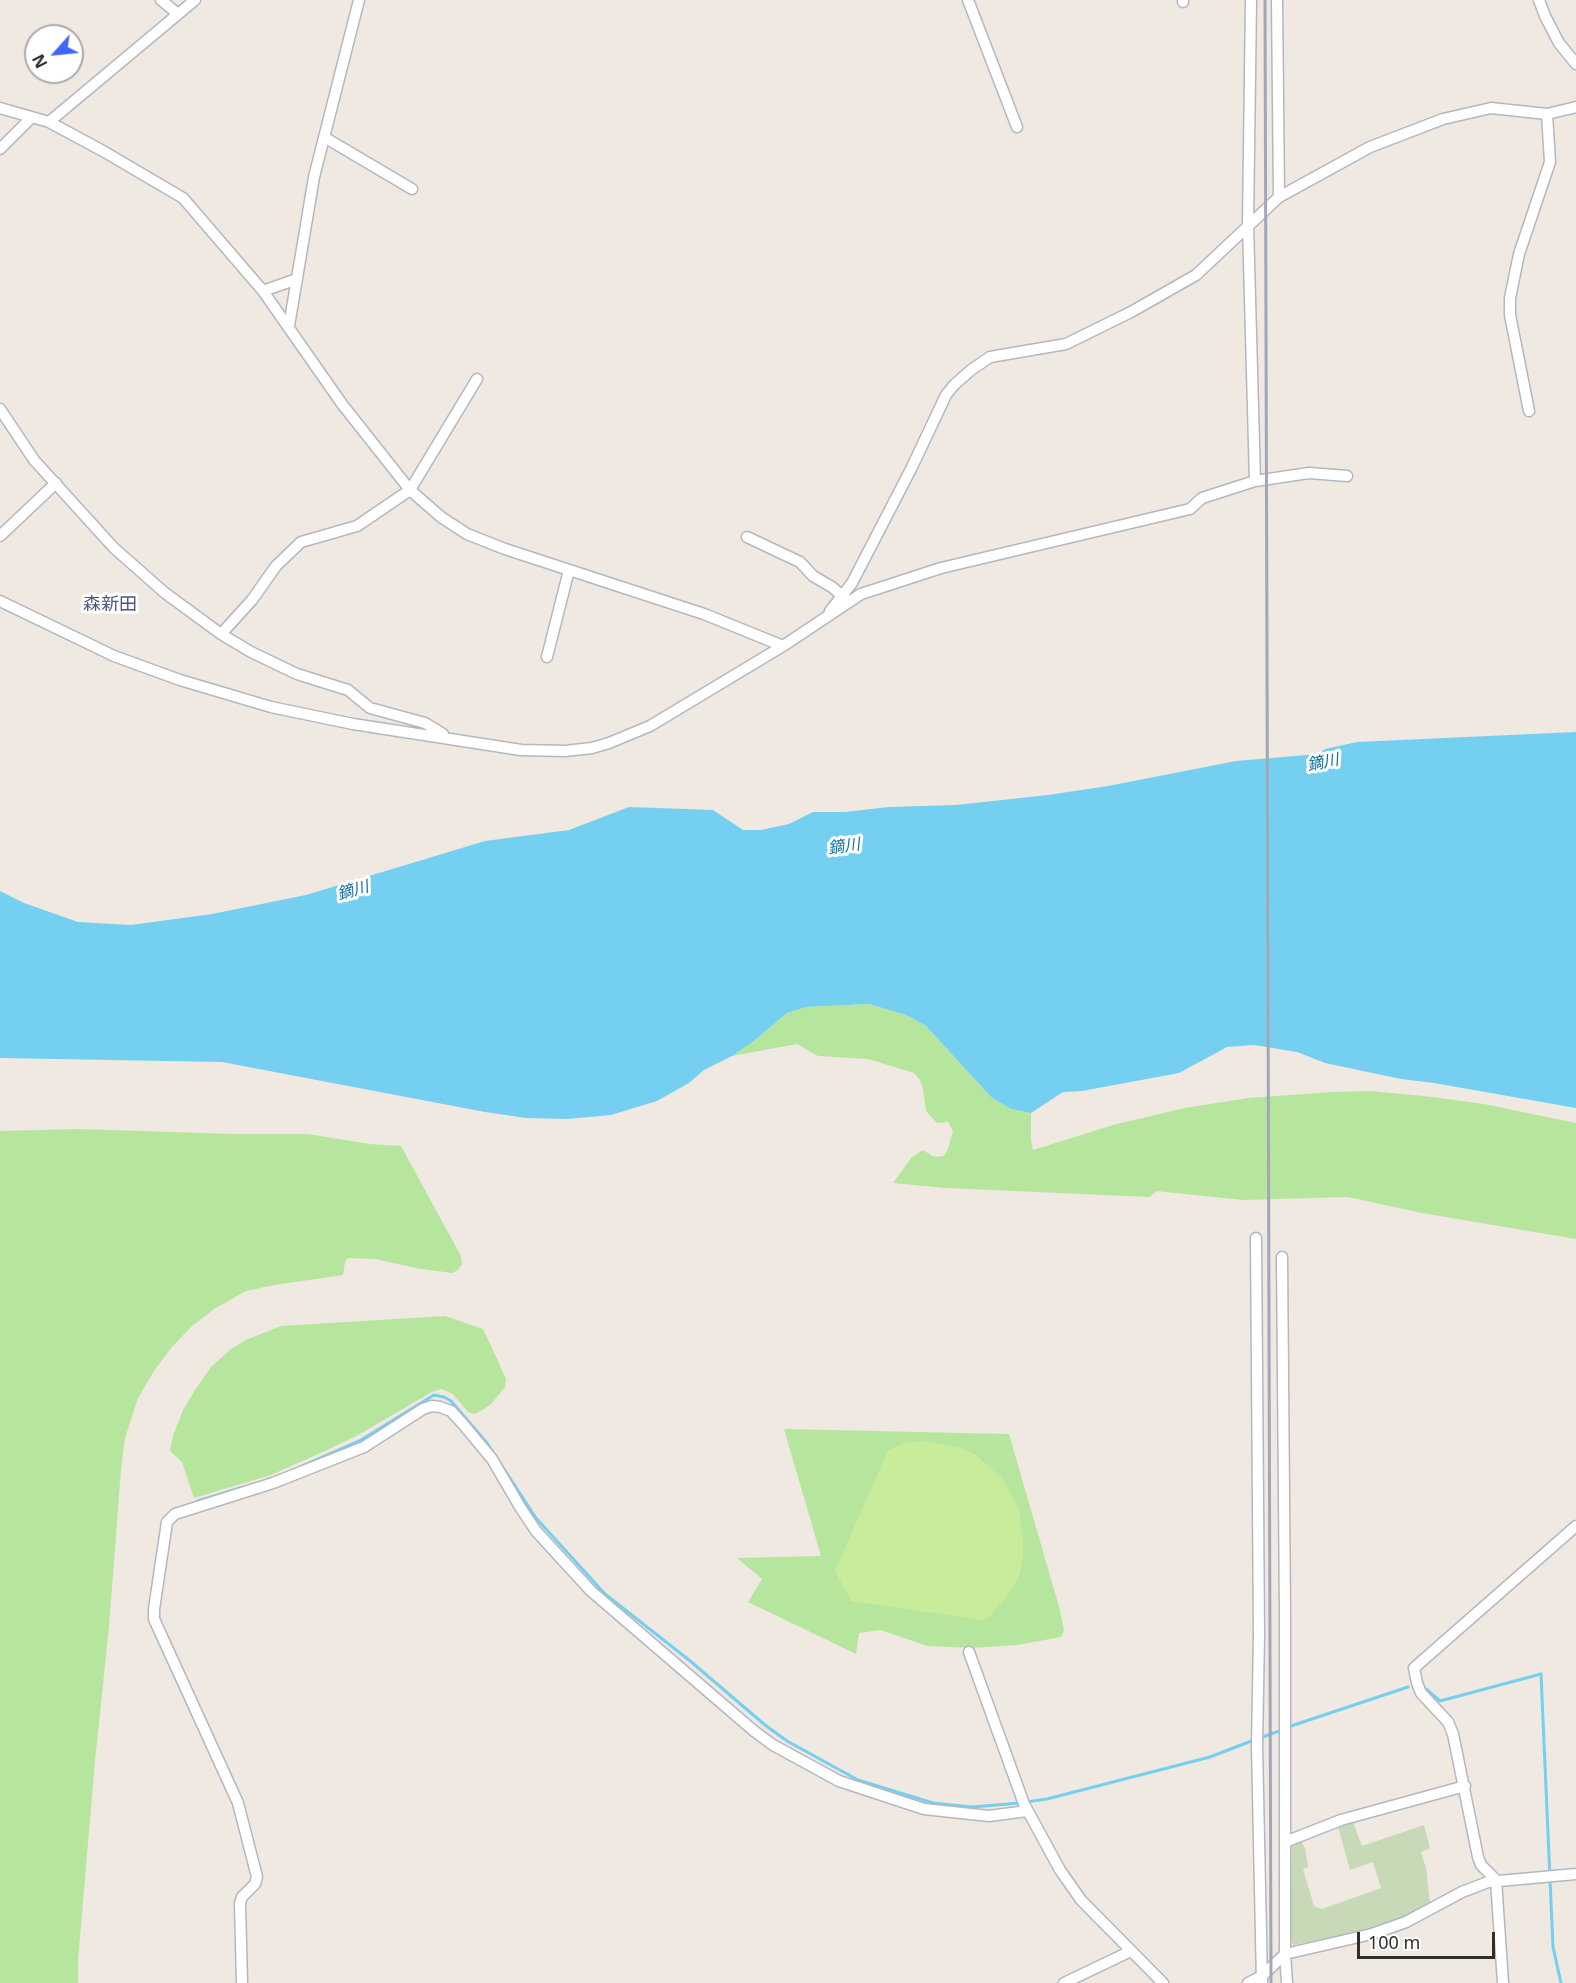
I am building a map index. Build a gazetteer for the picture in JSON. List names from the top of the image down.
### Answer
{
  "districts": ["森新田"],
  "water": ["鏑川"],
  "scale_bar": "100 m",
  "north": "bottom left"
}
